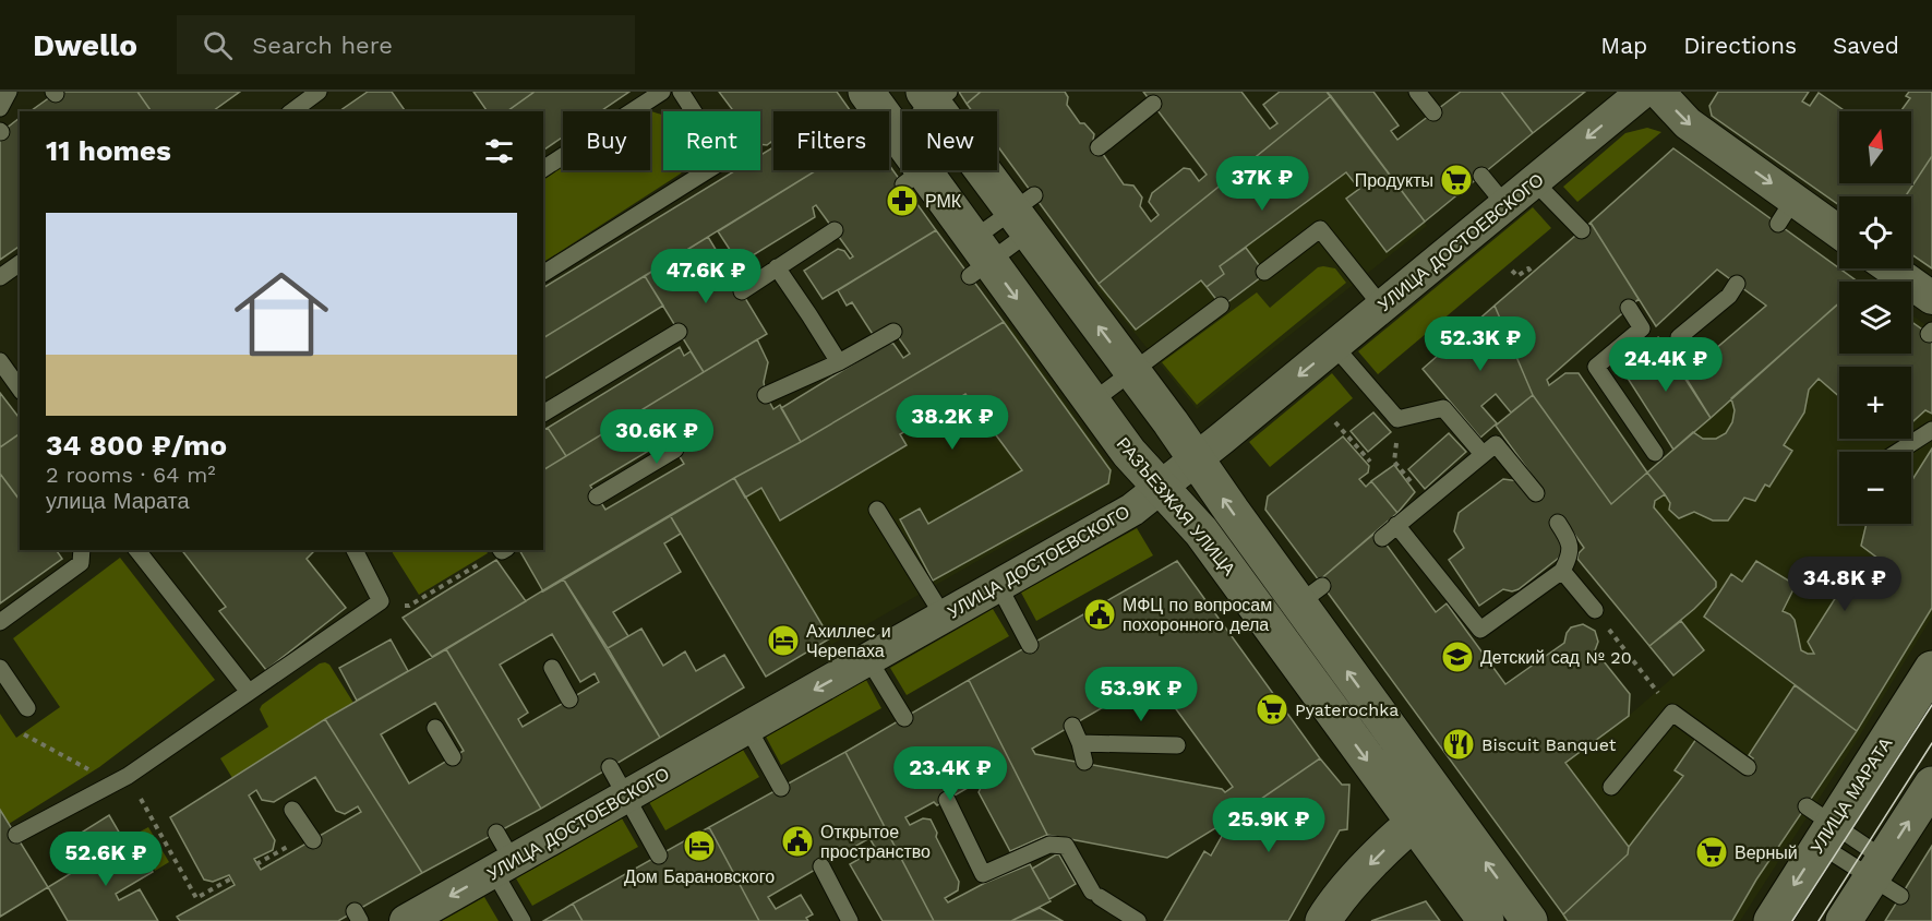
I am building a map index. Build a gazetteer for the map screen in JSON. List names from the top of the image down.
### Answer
{
  "streets": {
    "street": ["УЛИЦА ДОСТОЕВСКОГО", "РАЗЪЕЗЖАЯ УЛИЦА", "УЛИЦА МАРАТА"]
  },
  "crossings": [
    ["УЛИЦА ДОСТОЕВСКОГО", "РАЗЪЕЗЖАЯ УЛИЦА"]
  ],
  "one_way": ["УЛИЦА ДОСТОЕВСКОГО"],
  "places": {
    "supermarket": ["Продукты", "Pyaterochka", "Верный"],
    "pharmacy": ["РМК"],
    "public building": ["МФЦ по вопросам похоронного дела", "Открытое пространство"],
    "hotel": ["Ахиллес и Черепаха", "Дом Барановского"],
    "school or university": ["Детский сад № 20"],
    "restaurant": ["Biscuit Banquet"]
  },
  "north": "top",
  "page": {
    "header": "Dwello",
    "search": "Search here",
    "nav": ["Map", "Directions", "Saved"],
    "map_buttons": ["+", "−"],
    "chip": [
      "Buy",
      "Rent",
      "Filters",
      "New"
    ],
    "heading": "11 homes",
    "price": [
      "37K ₽",
      "47.6K ₽",
      "52.3K ₽",
      "24.4K ₽",
      "38.2K ₽",
      "30.6K ₽",
      "34.8K ₽",
      "53.9K ₽",
      "23.4K ₽",
      "25.9K ₽",
      "52.6K ₽"
    ],
    "list": [
      {
        "name": "34 800 ₽/mo",
        "note": "2 rooms · 64 m² · улица Марата"
      }
    ]
  }
}
